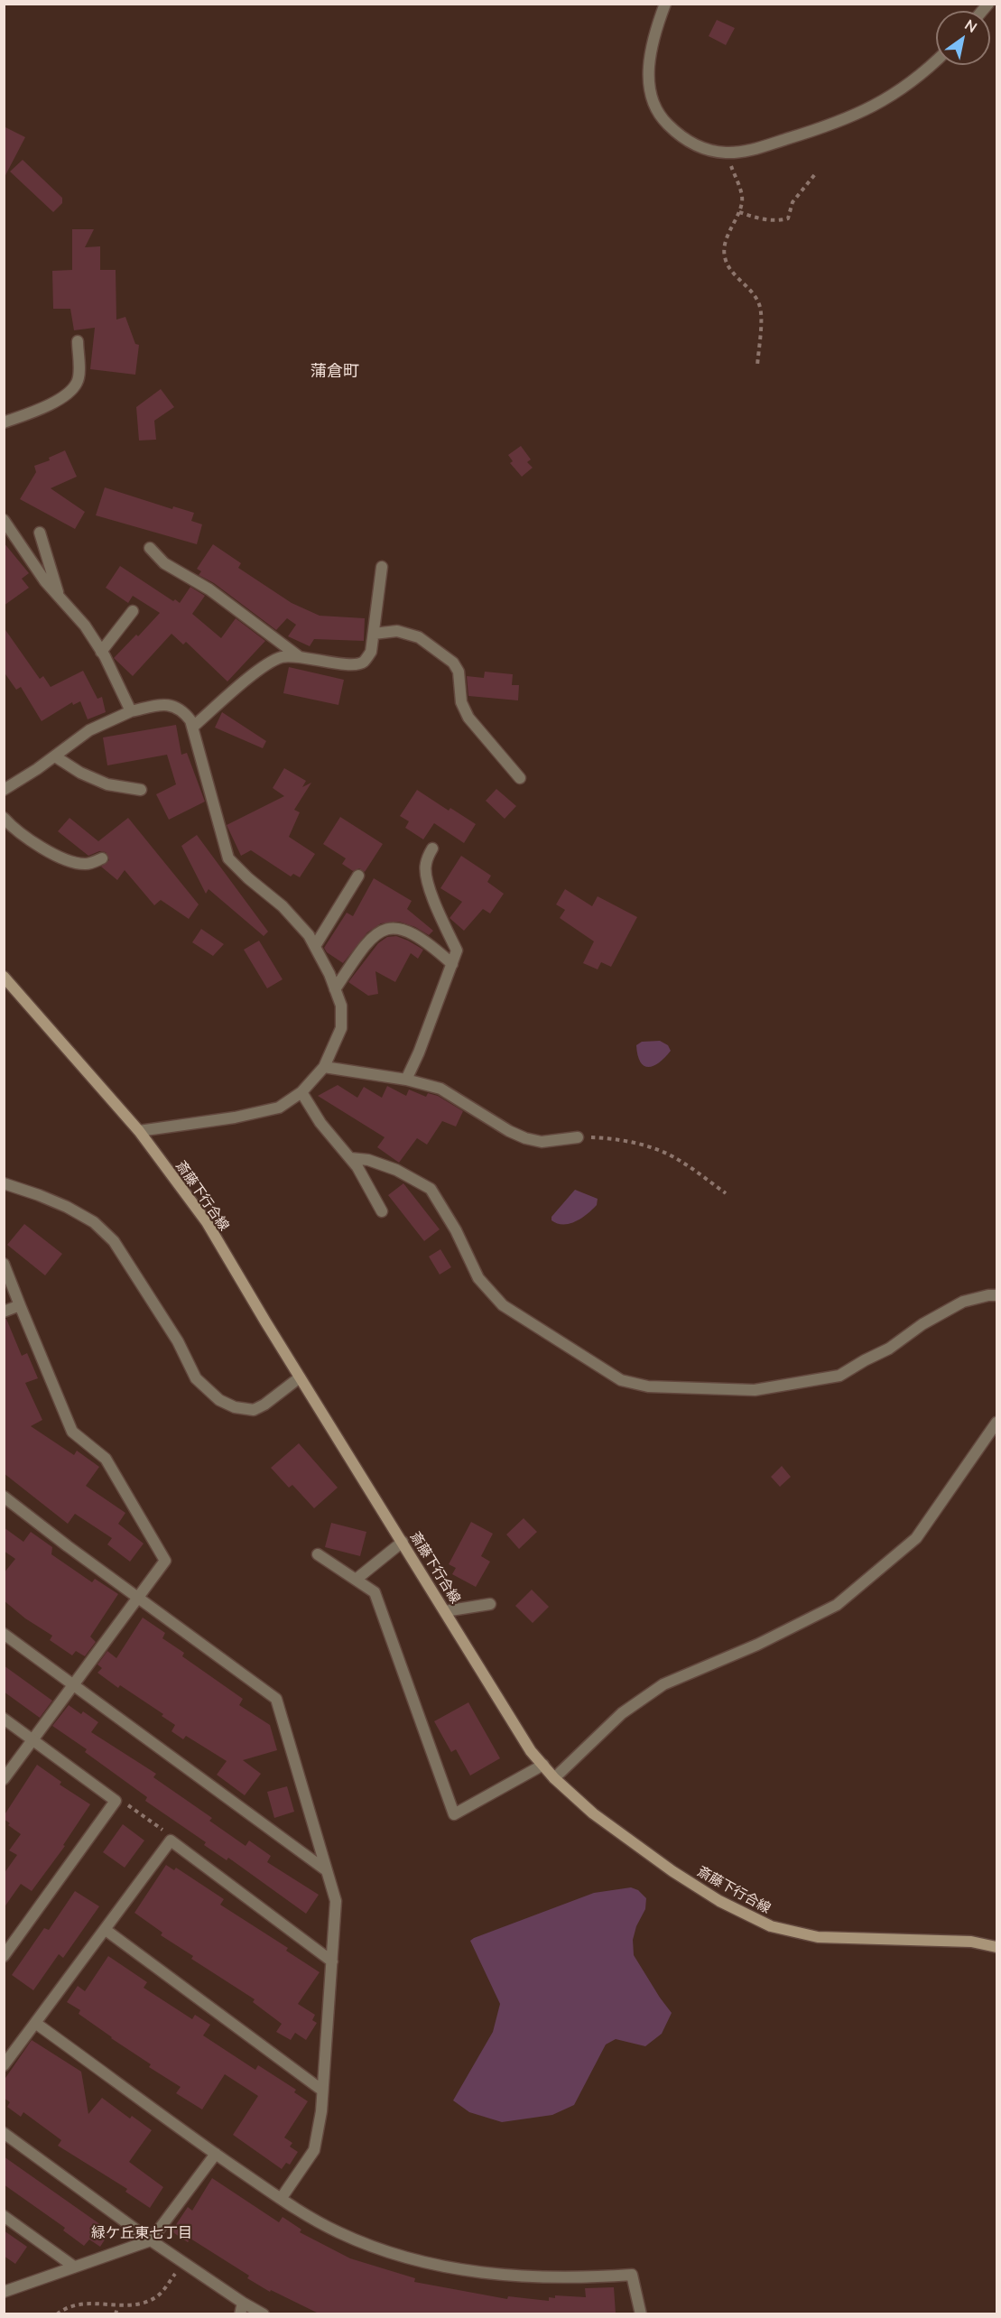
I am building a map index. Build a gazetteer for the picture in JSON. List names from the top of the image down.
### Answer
{
  "streets": {
    "main road": ["斎藤下行合線"]
  },
  "districts": ["蒲倉町", "緑ケ丘東七丁目"],
  "north": "top right"
}
